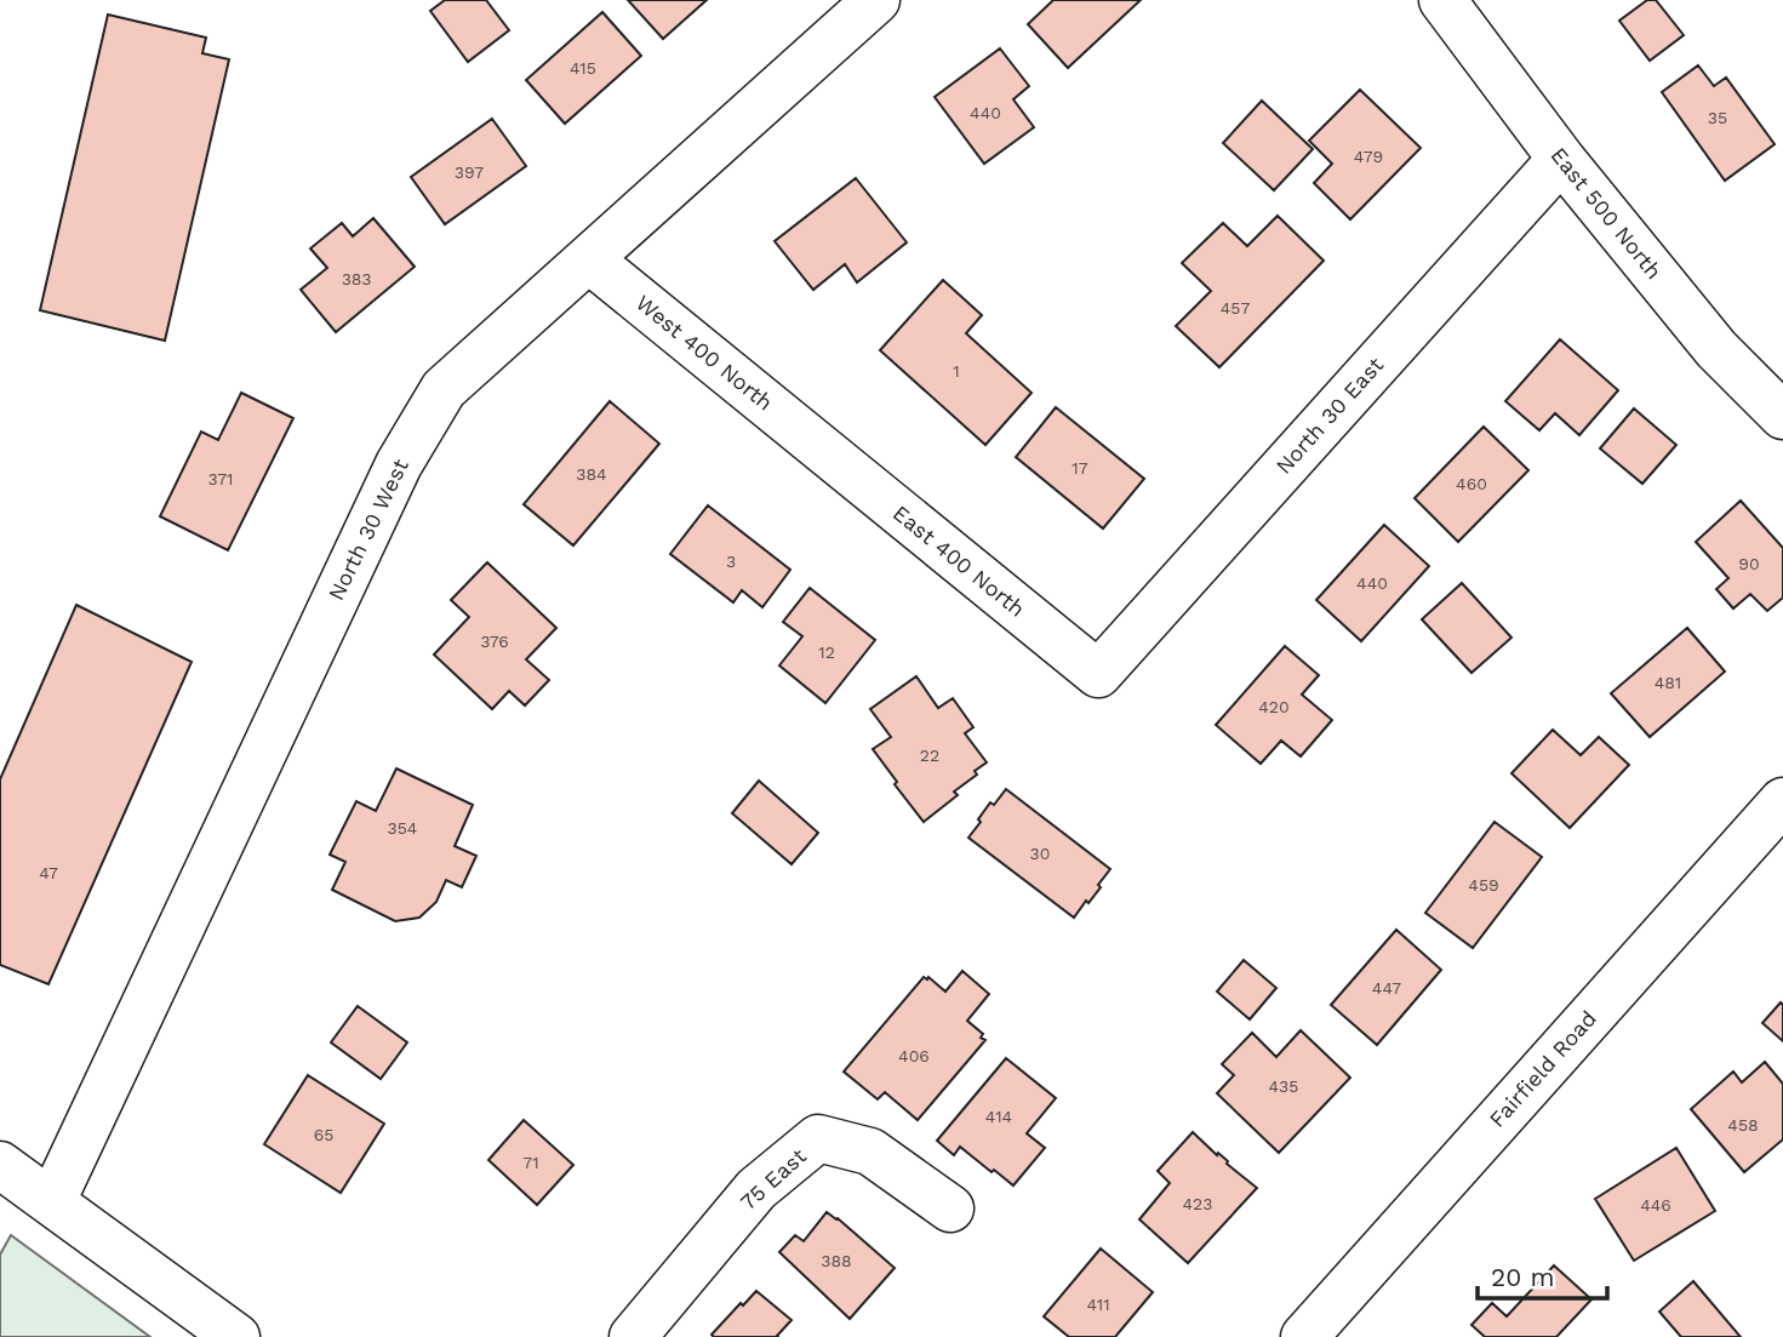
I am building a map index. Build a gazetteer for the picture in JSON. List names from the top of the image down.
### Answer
{
  "streets": {
    "street": [
      "East 500 North",
      "West 400 North",
      "North 30 East",
      "North 30 West",
      "East 400 North",
      "Fairfield Road",
      "75 East"
    ]
  },
  "crossings": [
    ["East 500 North", "North 30 East"],
    ["West 400 North", "North 30 West"],
    ["West 400 North", "East 400 North"],
    ["North 30 East", "East 400 North"]
  ],
  "house_numbers": [
    "415",
    "440",
    "35",
    "479",
    "397",
    "383",
    "457",
    "1",
    "17",
    "384",
    "371",
    "460",
    "3",
    "90",
    "440",
    "376",
    "12",
    "481",
    "420",
    "22",
    "354",
    "30",
    "47",
    "459",
    "447",
    "406",
    "435",
    "414",
    "458",
    "65",
    "71",
    "423",
    "446",
    "388",
    "411"
  ],
  "scale_bar": "20 m"
}
